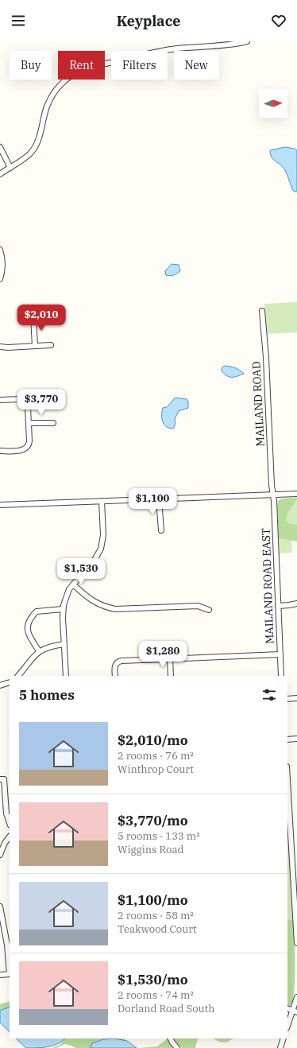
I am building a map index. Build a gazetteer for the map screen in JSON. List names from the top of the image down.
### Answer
{
  "streets": {
    "street": ["MAILAND ROAD", "MAILAND ROAD EAST"]
  },
  "crossings": [
    ["MAILAND ROAD", "MAILAND ROAD EAST"]
  ],
  "north": "right",
  "page": {
    "header": "Keyplace",
    "chip": [
      "Buy",
      "Rent",
      "Filters",
      "New"
    ],
    "price": [
      "$2,010",
      "$3,770",
      "$1,100",
      "$1,530",
      "$1,280"
    ],
    "heading": "5 homes",
    "list": [
      {
        "name": "$2,010/mo",
        "note": "2 rooms · 76 m² · Winthrop Court"
      },
      {
        "name": "$3,770/mo",
        "note": "5 rooms · 133 m² · Wiggins Road"
      },
      {
        "name": "$1,100/mo",
        "note": "2 rooms · 58 m² · Teakwood Court"
      },
      {
        "name": "$1,530/mo",
        "note": "2 rooms · 74 m² · Dorland Road South"
      }
    ]
  }
}
